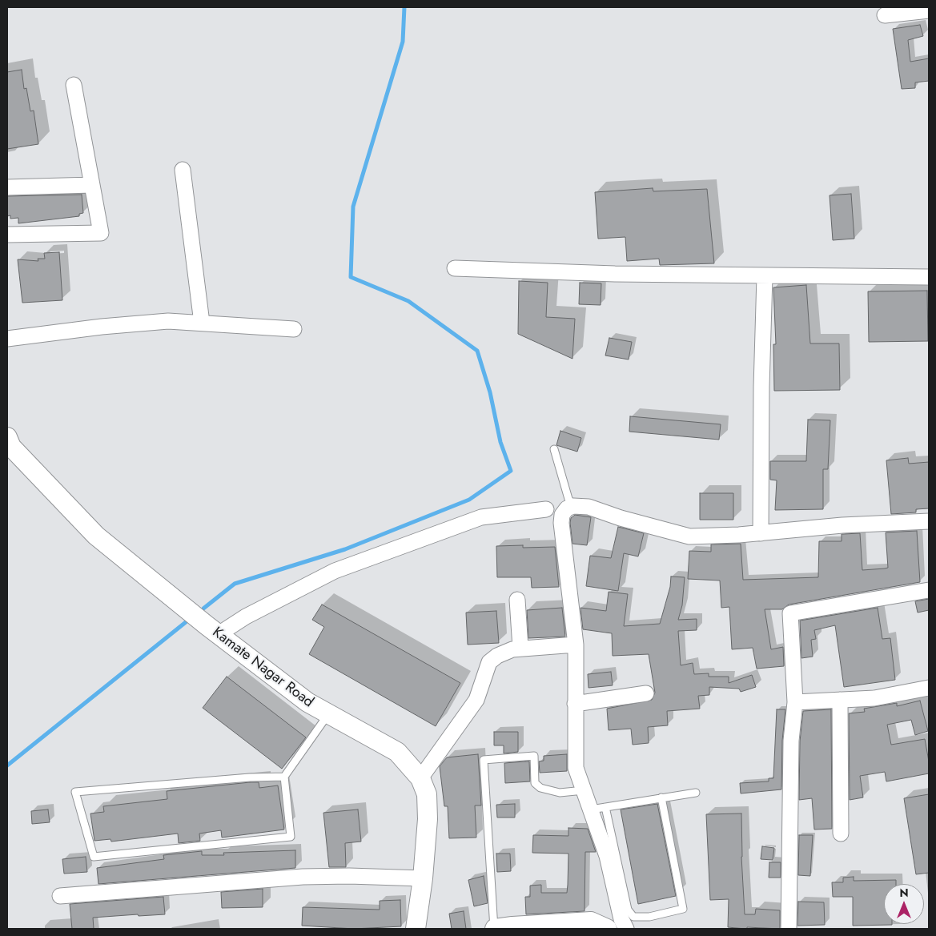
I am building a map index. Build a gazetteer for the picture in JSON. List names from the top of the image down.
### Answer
{
  "streets": {
    "street": ["Kamate Nagar Road"]
  },
  "north": "top"
}
